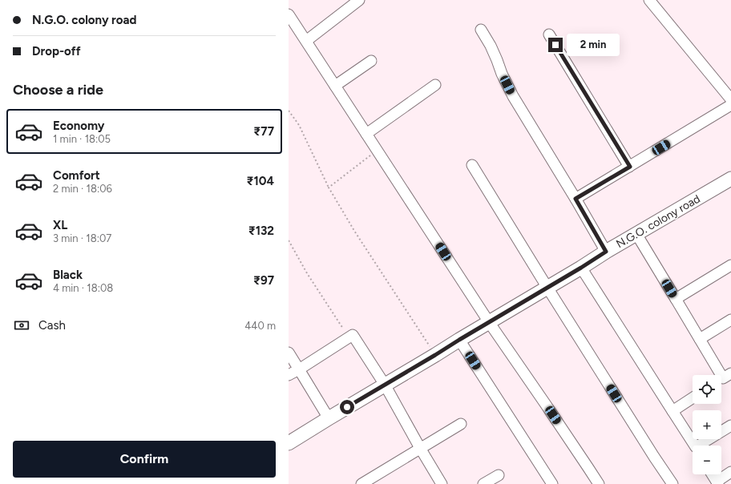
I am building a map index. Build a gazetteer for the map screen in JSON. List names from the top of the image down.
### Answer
{
  "streets": {
    "main road": ["N.G.O. colony road"]
  },
  "page": {
    "banner": ["N.G.O. colony road", "Drop-off"],
    "bubble": "2 min",
    "heading": "Choose a ride",
    "list": [
      {
        "name": "Economy",
        "note": "1 min · 18:05",
        "value": "₹77"
      },
      {
        "name": "Comfort",
        "note": "2 min · 18:06",
        "value": "₹104"
      },
      {
        "name": "XL",
        "note": "3 min · 18:07",
        "value": "₹132"
      },
      {
        "name": "Black",
        "note": "4 min · 18:08",
        "value": "₹97"
      }
    ],
    "pay": ["Cash", "440 m"],
    "map_buttons": ["+", "−"],
    "buttons": "Confirm"
  }
}
